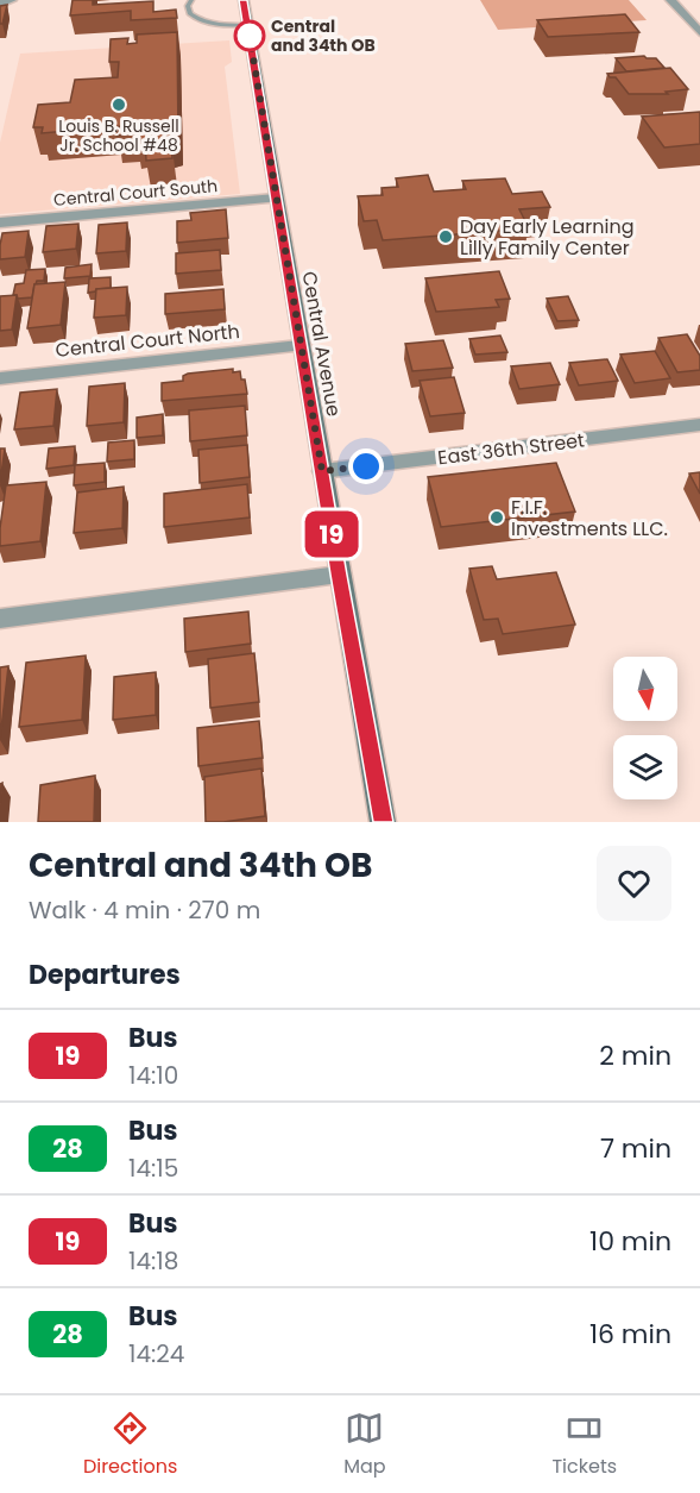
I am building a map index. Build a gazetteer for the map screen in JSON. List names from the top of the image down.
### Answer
{
  "streets": {
    "main road": ["Central Avenue"],
    "street": ["Central Court South", "Central Court North", "East 36th Street"]
  },
  "crossings": [
    ["Central Court South", "Central Avenue"],
    ["Central Court North", "Central Avenue"],
    ["Central Avenue", "East 36th Street"]
  ],
  "places": [
    "Central and 34th OB",
    "Louis B. Russell Jr. School #48",
    "Day Early Learning Lilly Family Center",
    "F.I.F. Investments LLC."
  ],
  "lines": ["bus line 19"],
  "north": "bottom",
  "page": {
    "on_map": "19",
    "heading": [
      ["Central and 34th OB", "Walk · 4 min · 270 m"],
      "Departures"
    ],
    "list": [
      {
        "mark": "19",
        "name": "Bus",
        "note": "14:10",
        "value": "2 min"
      },
      {
        "mark": "28",
        "name": "Bus",
        "note": "14:15",
        "value": "7 min"
      },
      {
        "mark": "19",
        "name": "Bus",
        "note": "14:18",
        "value": "10 min"
      },
      {
        "mark": "28",
        "name": "Bus",
        "note": "14:24",
        "value": "16 min"
      }
    ],
    "tabs": ["Directions", "Map", "Tickets"]
  }
}
